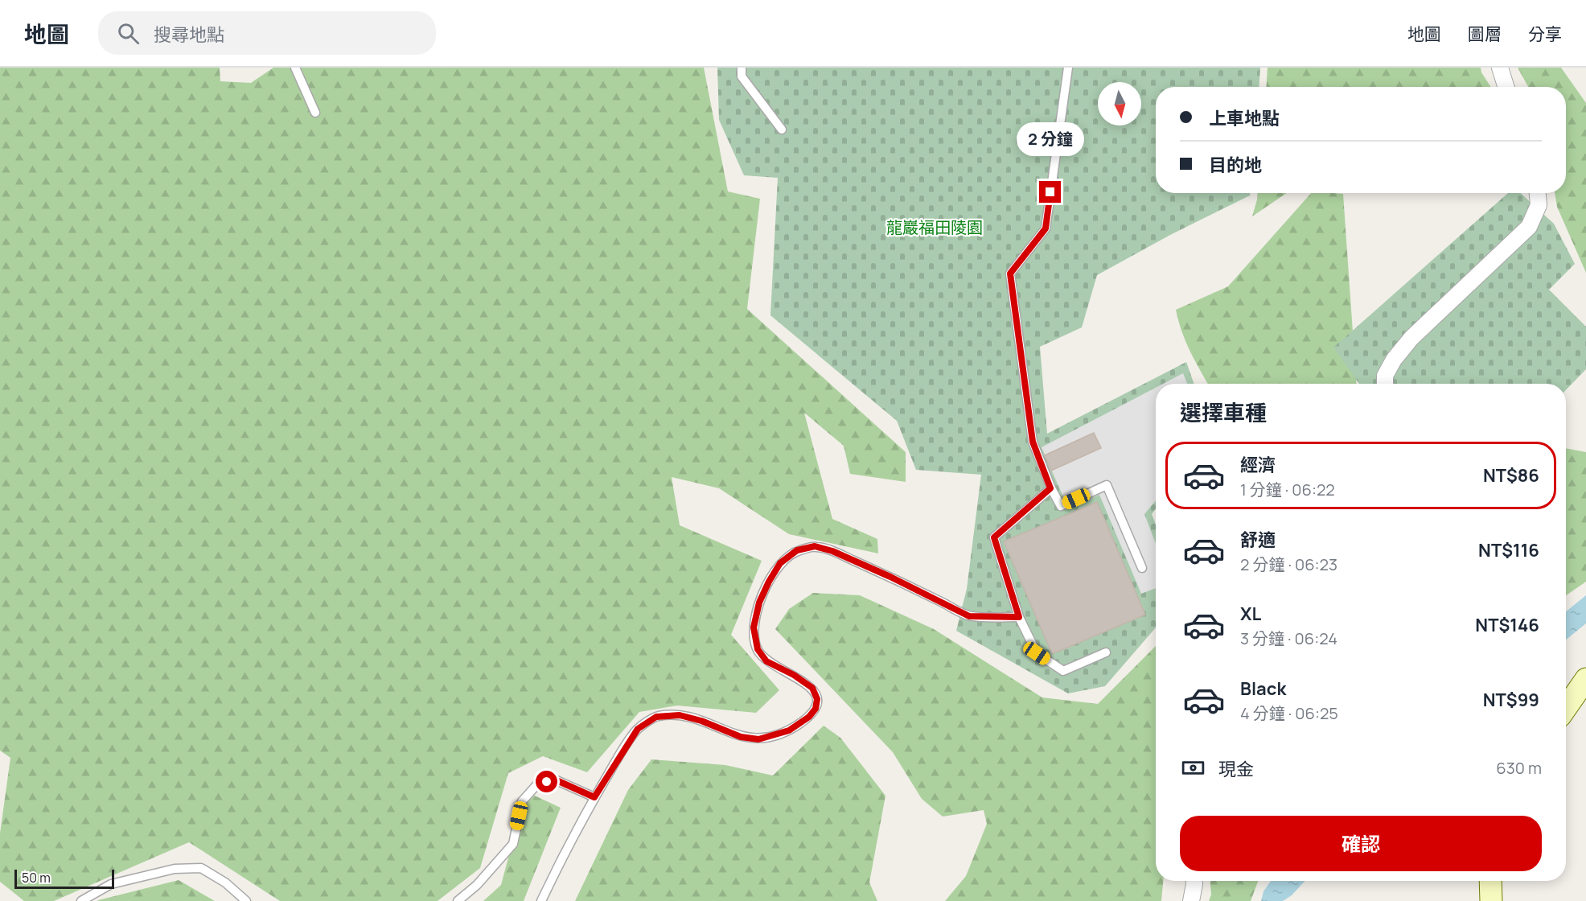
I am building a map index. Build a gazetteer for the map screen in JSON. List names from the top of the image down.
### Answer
{
  "parks": ["龍巖福田陵園"],
  "scale_bar": "50 m",
  "north": "bottom",
  "page": {
    "header": "地圖",
    "search": "搜尋地點",
    "nav": ["地圖", "圖層", "分享"],
    "banner": ["上車地點", "目的地"],
    "bubble": "2 分鐘",
    "heading": "選擇車種",
    "list": [
      {
        "name": "經濟",
        "note": "1 分鐘 · 06:22",
        "value": "NT$86"
      },
      {
        "name": "舒適",
        "note": "2 分鐘 · 06:23",
        "value": "NT$116"
      },
      {
        "name": "XL",
        "note": "3 分鐘 · 06:24",
        "value": "NT$146"
      },
      {
        "name": "Black",
        "note": "4 分鐘 · 06:25",
        "value": "NT$99"
      }
    ],
    "pay": ["現金", "630 m"],
    "buttons": "確認",
    "scale": "50 m"
  }
}
